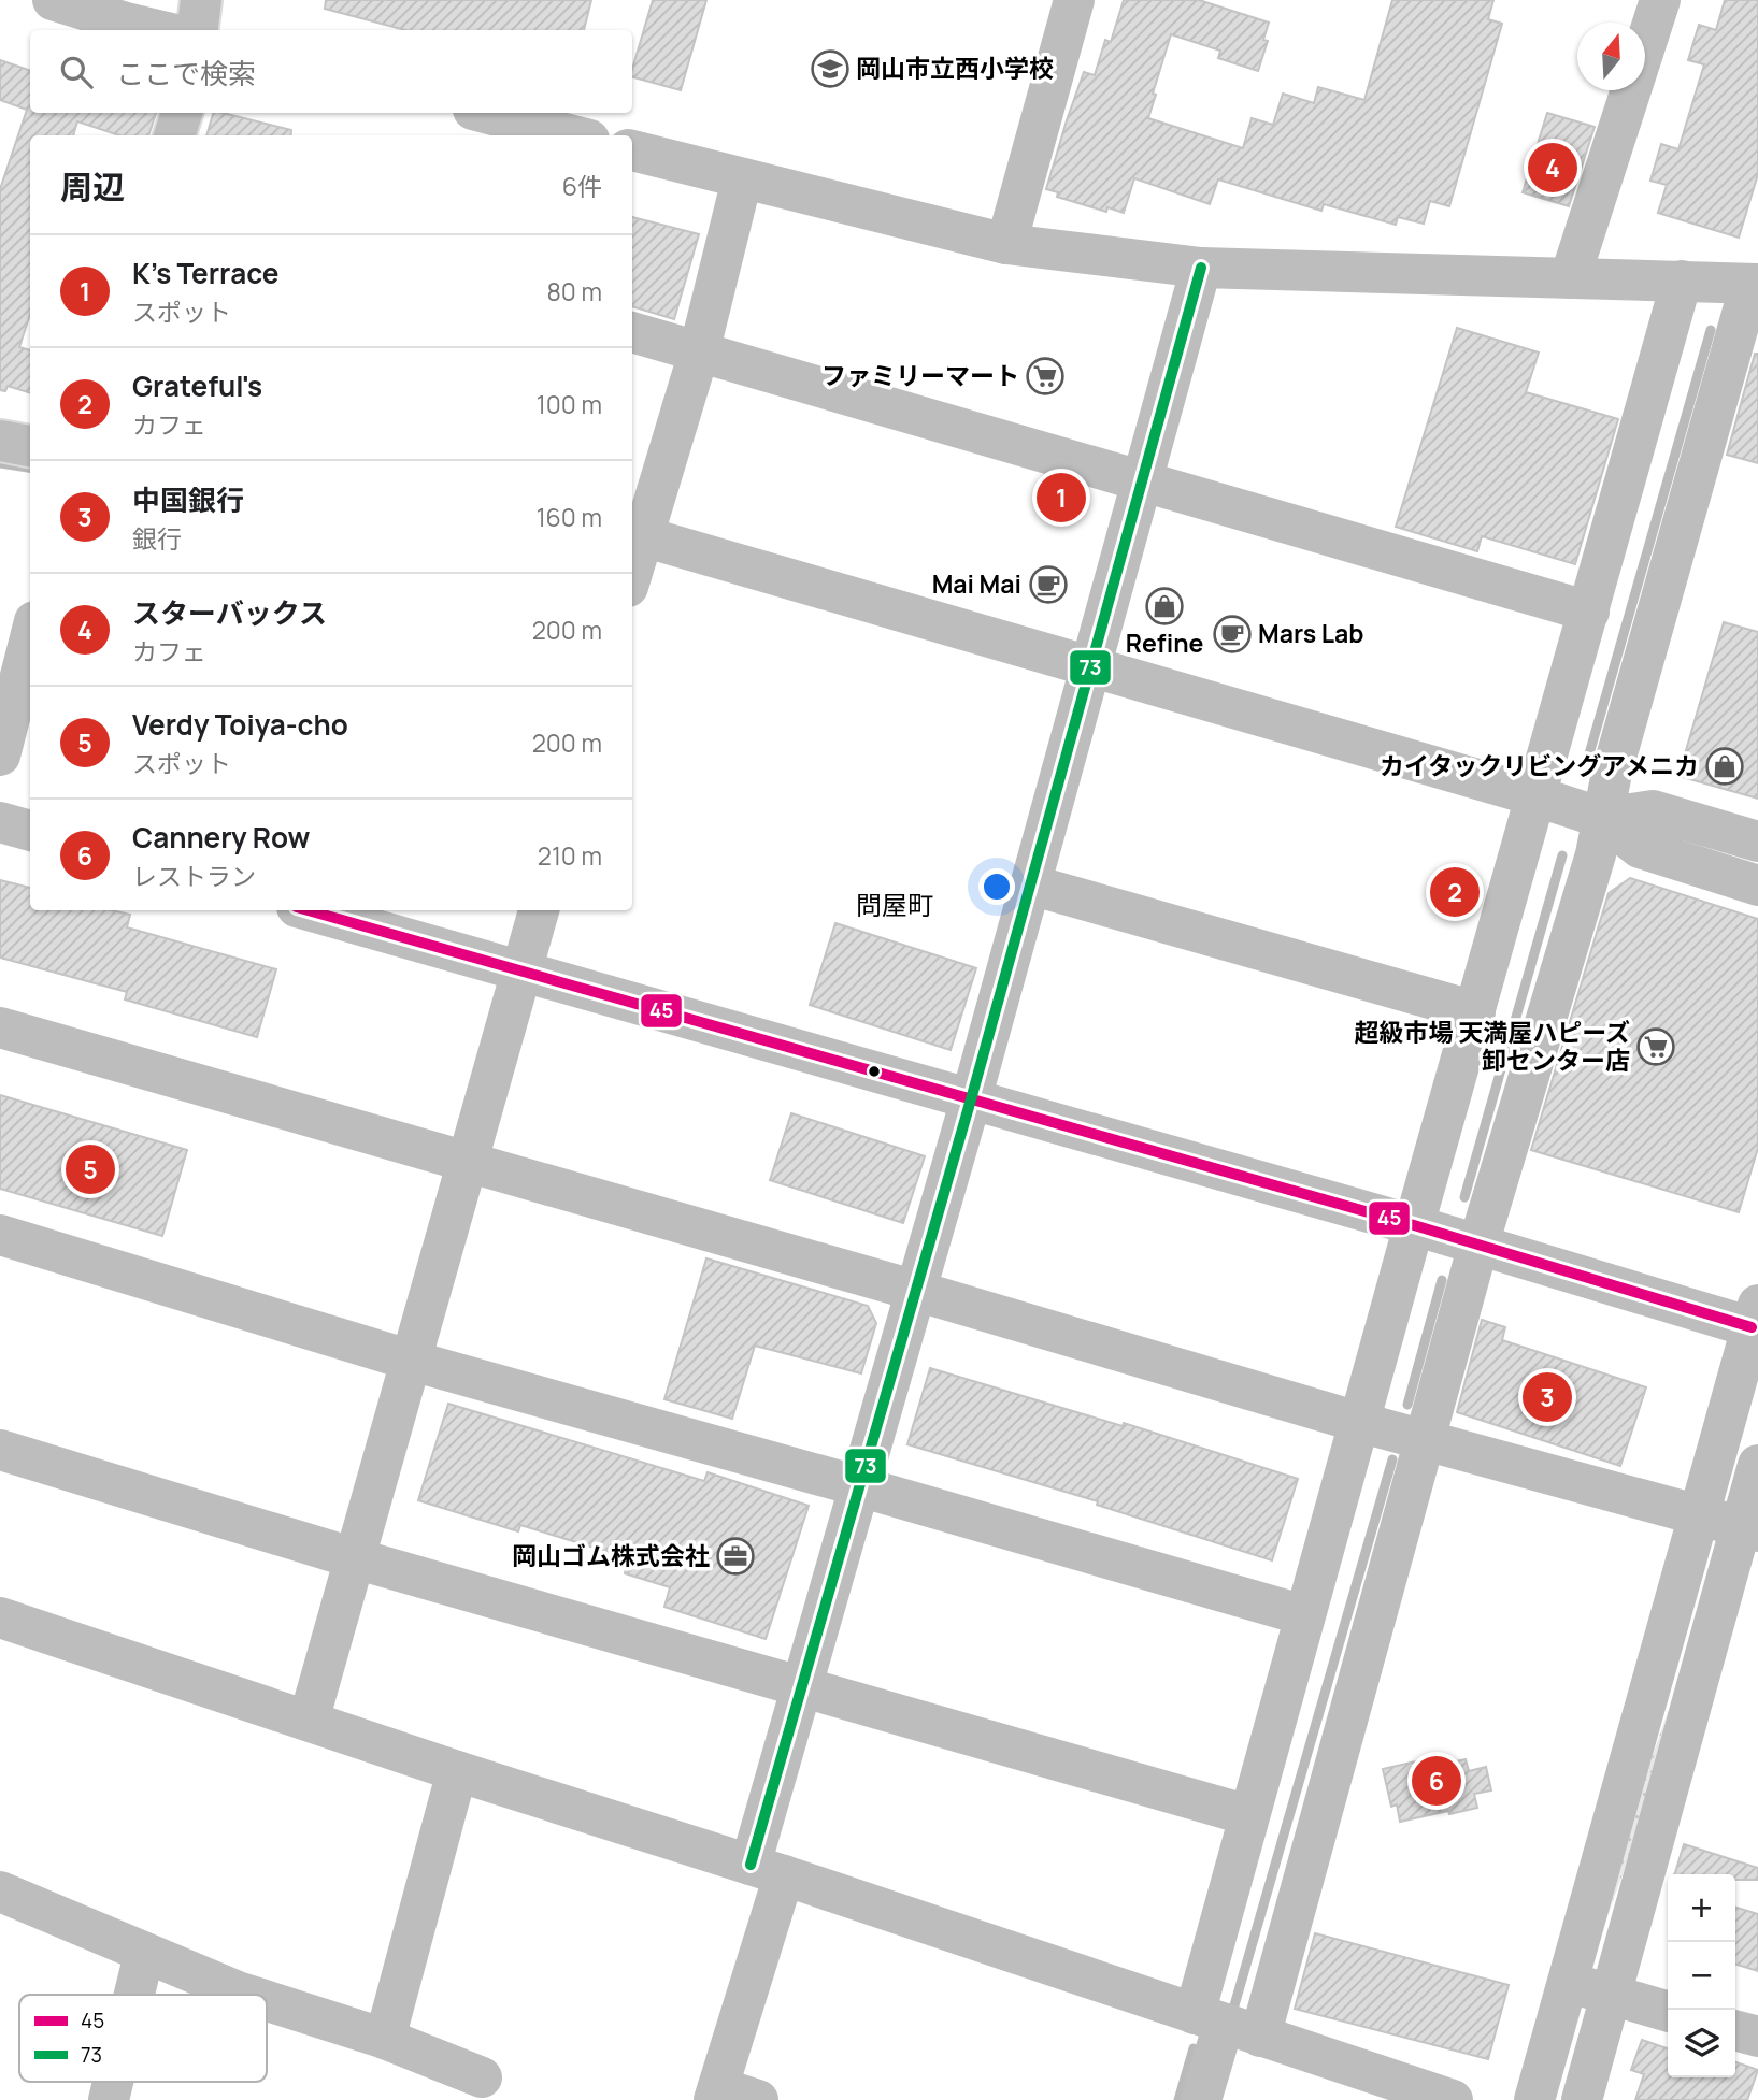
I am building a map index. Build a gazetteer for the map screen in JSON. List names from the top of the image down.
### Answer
{
  "districts": ["問屋町"],
  "places": {
    "school or university": ["岡山市立西小学校"],
    "supermarket": ["ファミリーマート", "超級市場 天満屋ハピーズ 卸センター店"],
    "cafe": ["Mai Mai", "Mars Lab"],
    "shop": ["Refine", "カイタックリビングアメニカ"],
    "office": ["岡山ゴム株式会社"]
  },
  "lines": ["transit line 73", "transit line 45"],
  "legend": ["45", "73"],
  "north": "top",
  "page": {
    "search": "ここで検索",
    "heading": ["周辺", "6件"],
    "pins": [
      "4",
      "1",
      "2",
      "5",
      "3",
      "6"
    ],
    "list": [
      {
        "mark": "1",
        "name": "K's Terrace",
        "note": "スポット",
        "value": "80 m"
      },
      {
        "mark": "2",
        "name": "Grateful's",
        "note": "カフェ",
        "value": "100 m"
      },
      {
        "mark": "3",
        "name": "中国銀行",
        "note": "銀行",
        "value": "160 m"
      },
      {
        "mark": "4",
        "name": "スターバックス",
        "note": "カフェ",
        "value": "200 m"
      },
      {
        "mark": "5",
        "name": "Verdy Toiya-cho",
        "note": "スポット",
        "value": "200 m"
      },
      {
        "mark": "6",
        "name": "Cannery Row",
        "note": "レストラン",
        "value": "210 m"
      }
    ],
    "map_buttons": ["+", "−"]
  }
}
